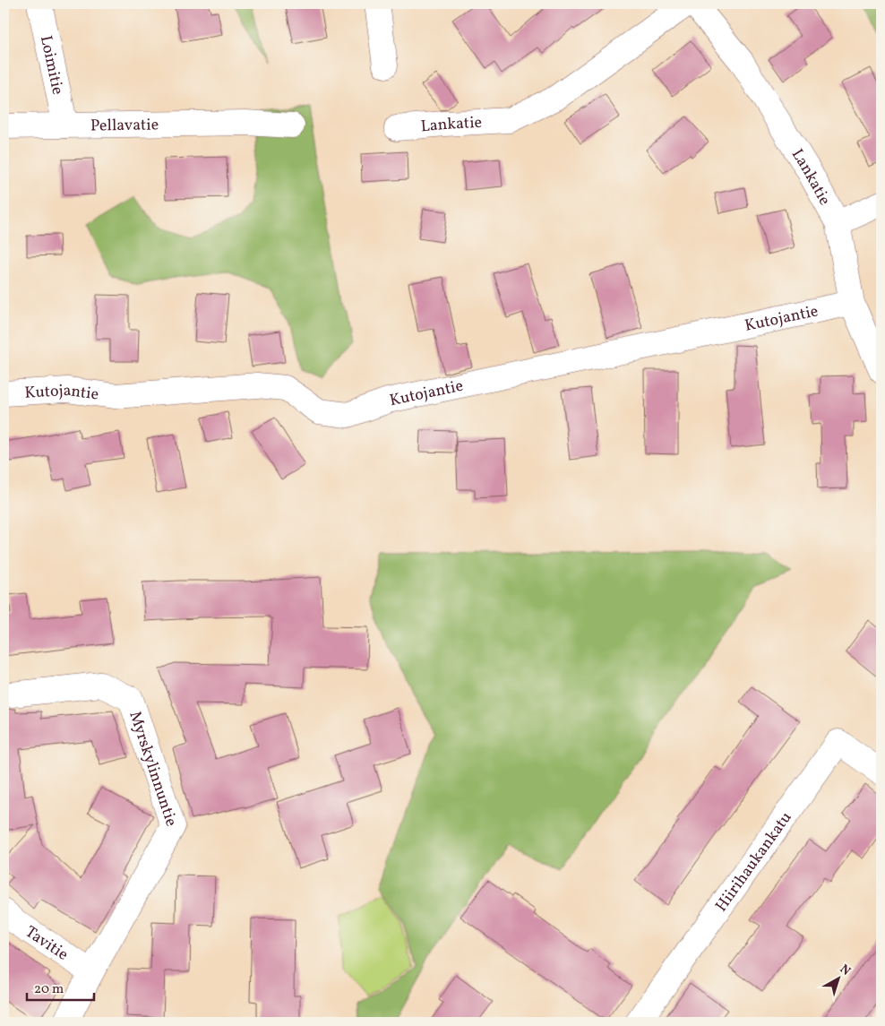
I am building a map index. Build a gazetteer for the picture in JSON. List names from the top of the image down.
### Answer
{
  "streets": {
    "street": [
      "Loimitie",
      "Lankatie",
      "Pellavatie",
      "Kutojantie",
      "Myrskylinnuntie",
      "Hiirihaukankatu",
      "Tavitie"
    ]
  },
  "crossings": [
    ["Loimitie", "Pellavatie"],
    ["Lankatie", "Kutojantie"],
    ["Myrskylinnuntie", "Tavitie"]
  ],
  "scale_bar": "20 m",
  "north": "top right"
}
